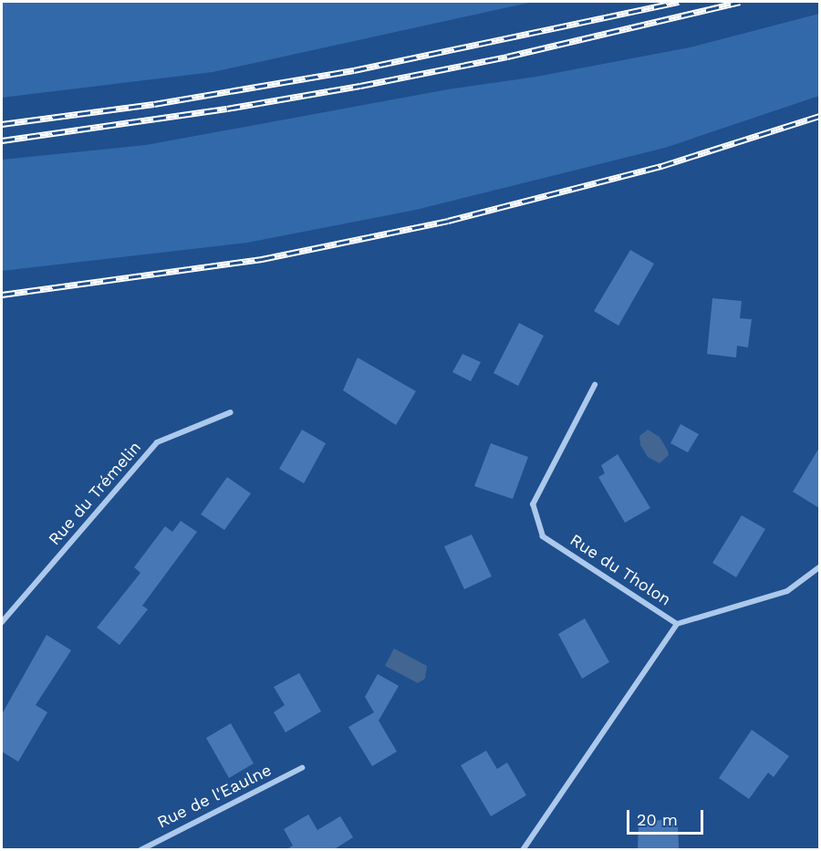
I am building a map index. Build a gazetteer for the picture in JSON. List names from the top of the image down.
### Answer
{
  "streets": {
    "street": ["Rue du Trémelin", "Rue du Tholon", "Rue de l'Eaulne"]
  },
  "scale_bar": "20 m"
}
